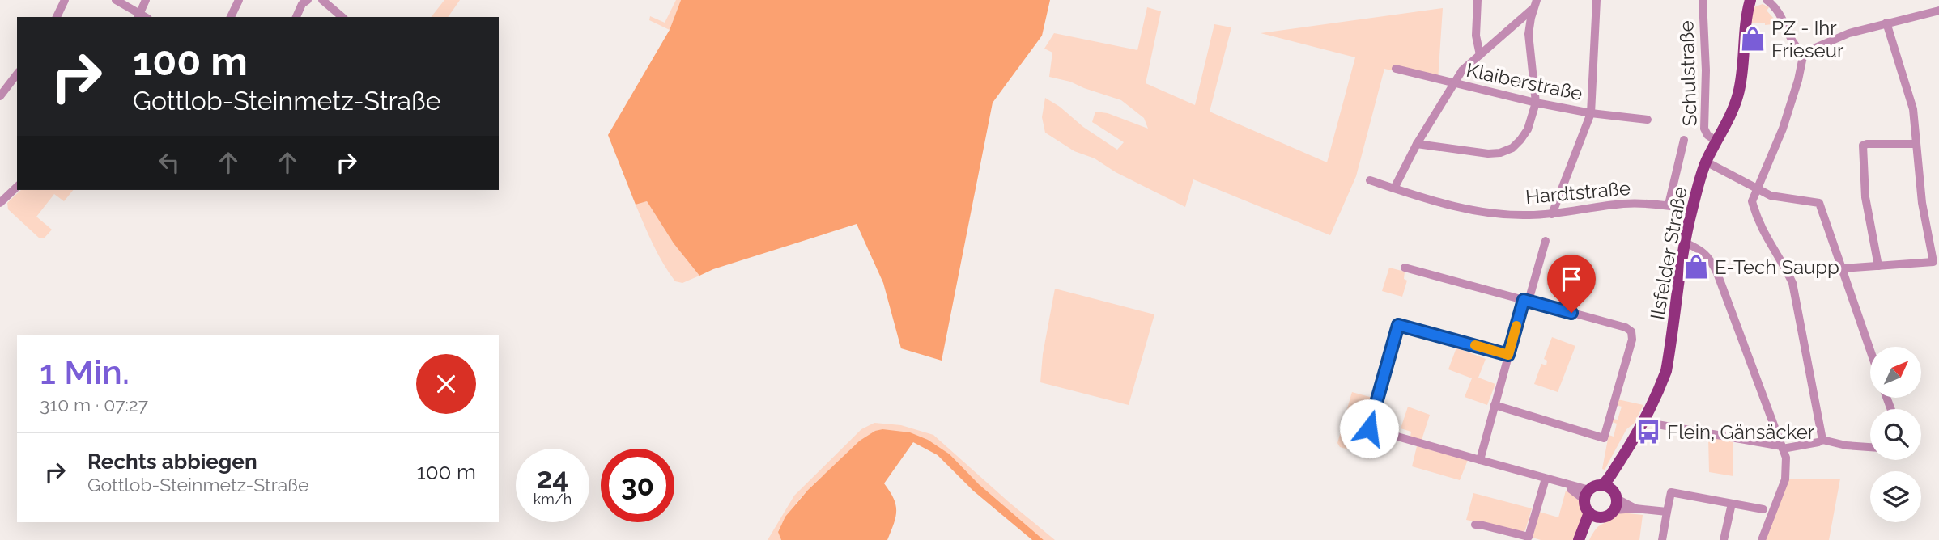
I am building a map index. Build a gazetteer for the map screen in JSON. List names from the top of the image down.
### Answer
{
  "streets": {
    "main road": ["Ilsfelder Straße"],
    "street": ["Schulstraße", "Klaiberstraße", "Hardtstraße"]
  },
  "crossings": [
    ["Schulstraße", "Ilsfelder Straße"],
    ["Hardtstraße", "Ilsfelder Straße"]
  ],
  "places": {
    "shop": ["PZ - Ihr Frieseur", "E-Tech Saupp"],
    "bus stop": ["Flein, Gänsäcker"]
  },
  "north": "top right",
  "page": {
    "turn": ["100 m", "Gottlob-Steinmetz-Straße"],
    "heading": ["1 Min.", "310 m · 07:27"],
    "list": [
      {
        "name": "Rechts abbiegen",
        "note": "Gottlob-Steinmetz-Straße",
        "value": "100 m"
      }
    ],
    "speed": "24 km/h",
    "limit": "30"
  }
}
